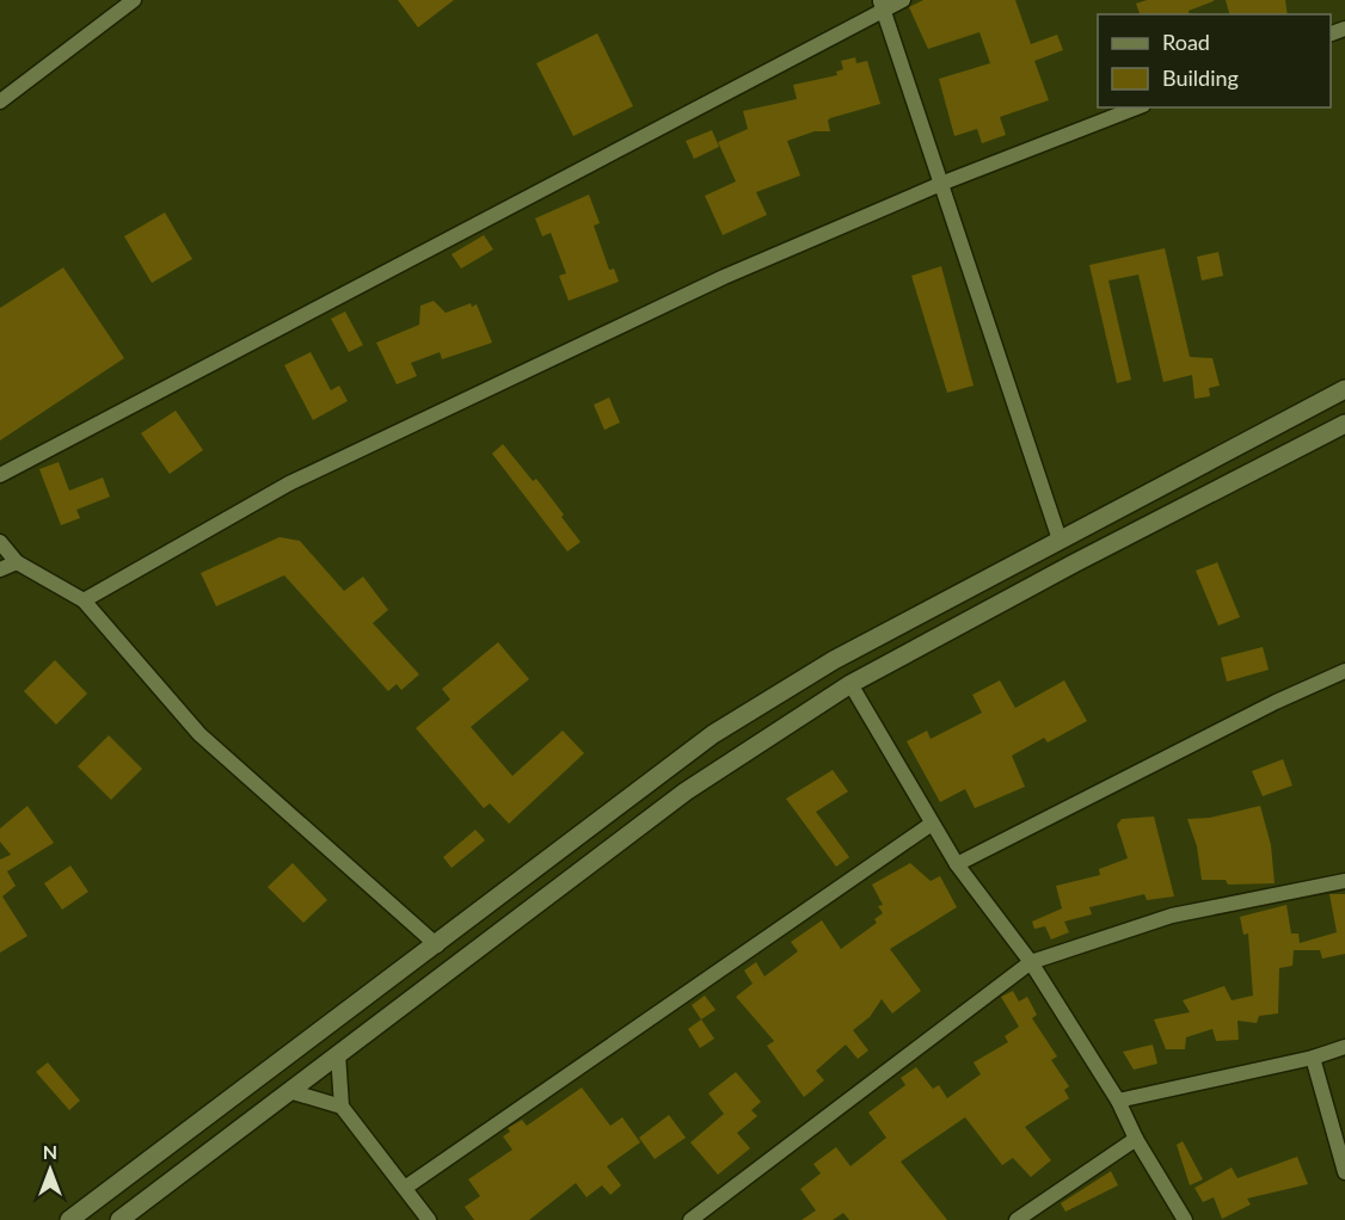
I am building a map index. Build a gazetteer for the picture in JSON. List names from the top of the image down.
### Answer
{
  "legend": ["Road", "Building"],
  "north": "top"
}
